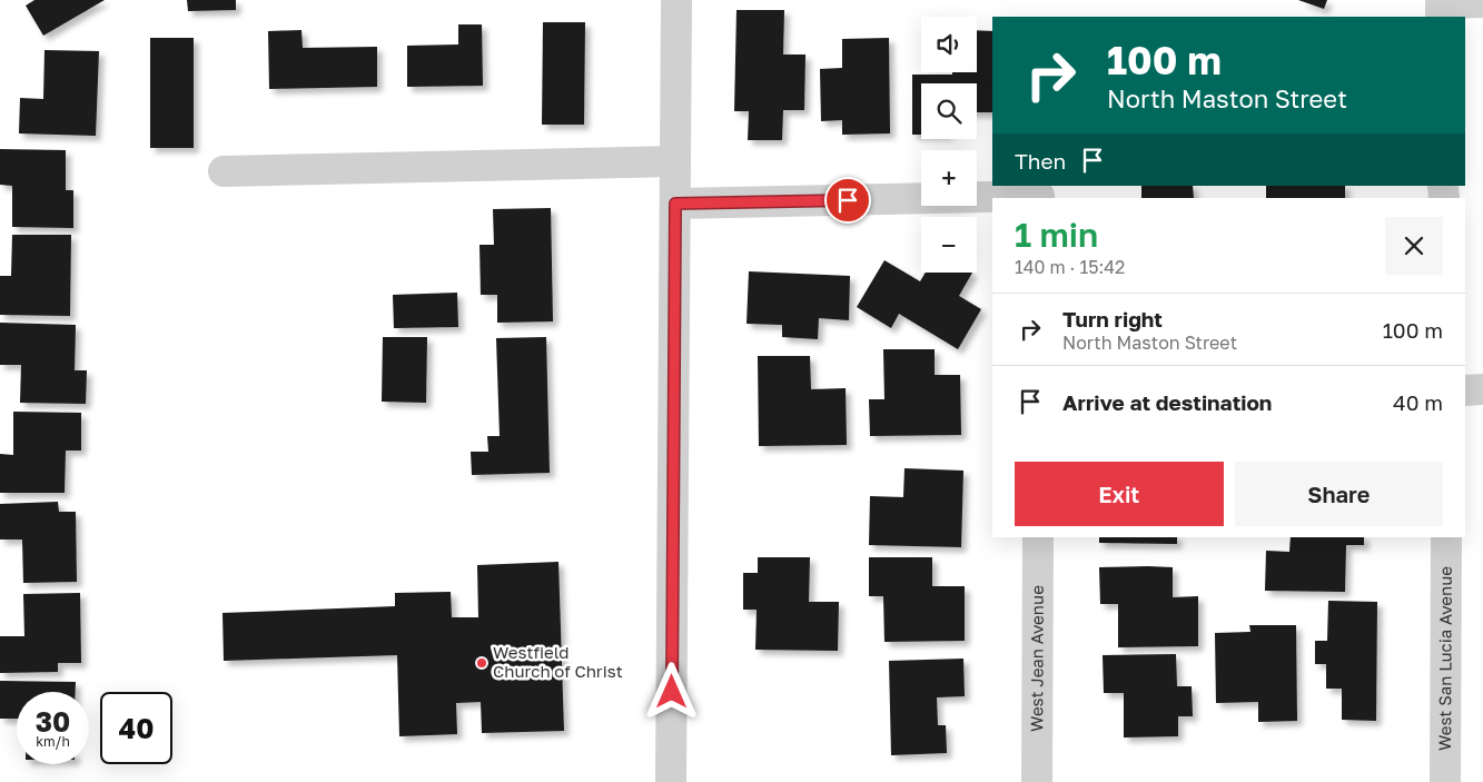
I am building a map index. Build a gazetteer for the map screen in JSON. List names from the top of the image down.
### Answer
{
  "streets": {
    "street": ["West Jean Avenue", "West San Lucia Avenue"]
  },
  "places": ["Westfield Church of Christ"],
  "page": {
    "map_buttons": ["+", "−"],
    "turn": ["100 m", "North Maston Street"],
    "then": "Then",
    "heading": ["1 min", "140 m · 15:42"],
    "list": [
      {
        "name": "Turn right",
        "note": "North Maston Street",
        "value": "100 m"
      },
      {
        "name": "Arrive at destination",
        "value": "40 m"
      }
    ],
    "buttons": ["Exit", "Share"],
    "speed": "30 km/h",
    "limit": "40"
  }
}
